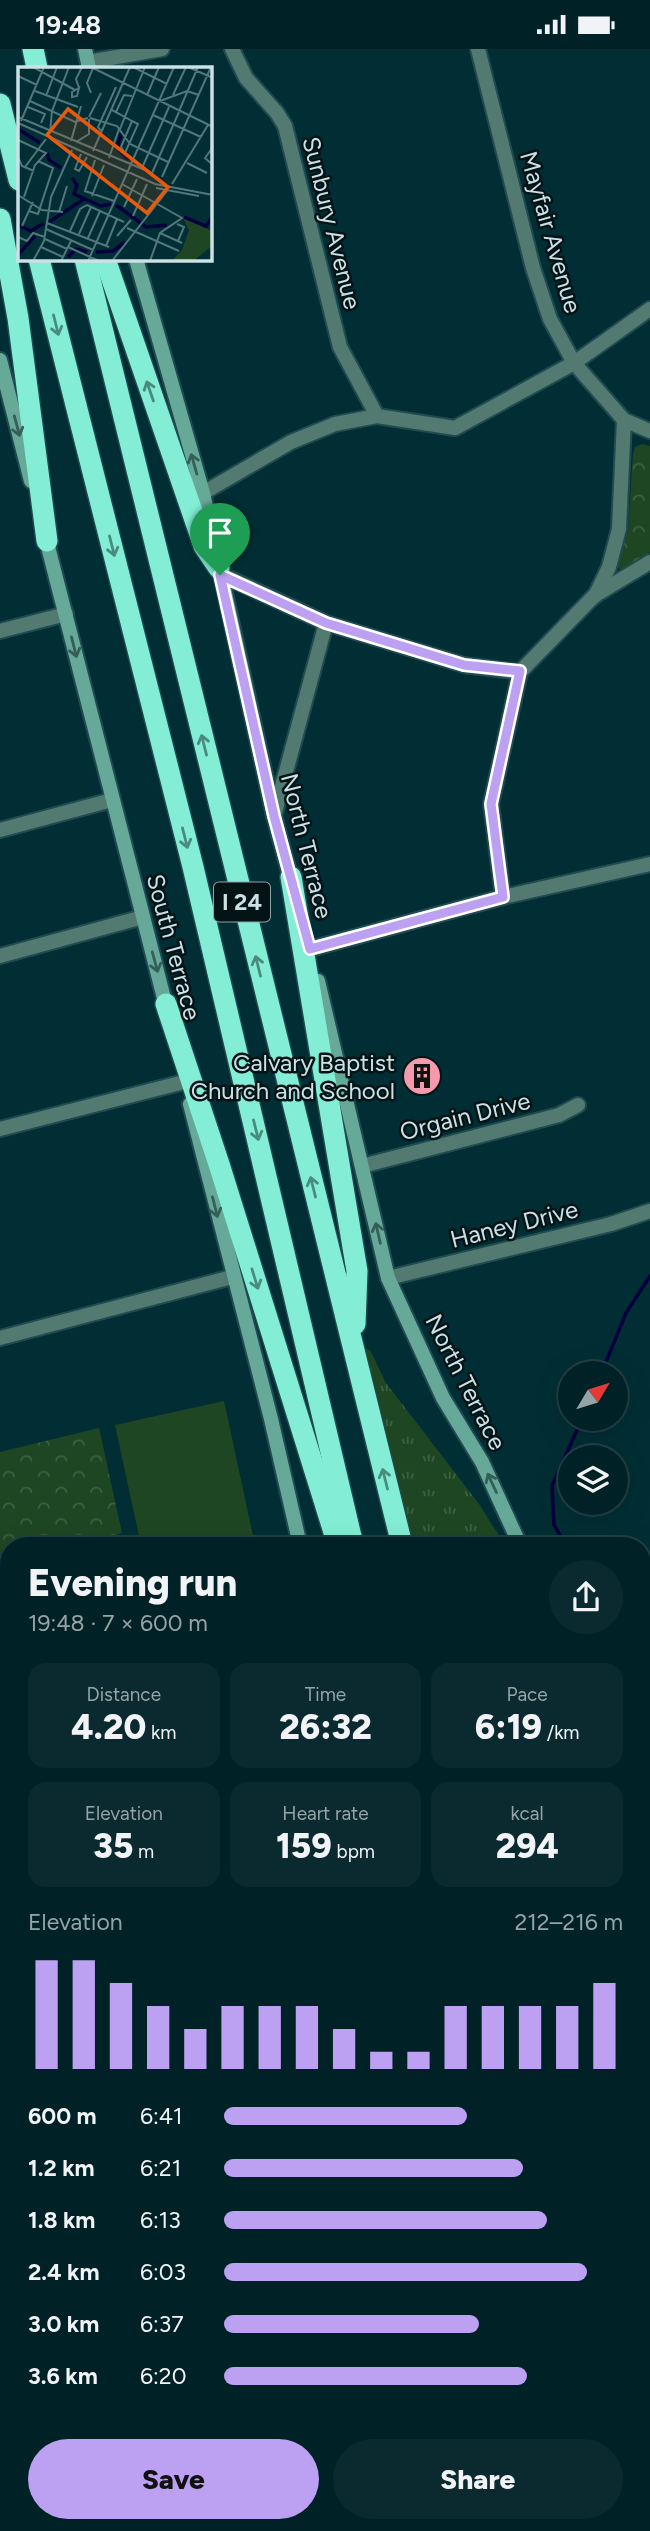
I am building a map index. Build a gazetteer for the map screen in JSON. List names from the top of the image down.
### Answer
{
  "streets": {
    "highway": ["I 24"],
    "street": [
      "Sunbury Avenue",
      "Mayfair Avenue",
      "North Terrace",
      "South Terrace",
      "Orgain Drive",
      "Haney Drive"
    ]
  },
  "crossings": [
    ["North Terrace", "Orgain Drive"],
    ["North Terrace", "Haney Drive"]
  ],
  "one_way": ["North Terrace", "South Terrace"],
  "places": {
    "building": ["Calvary Baptist Church and School"]
  },
  "north": "top right",
  "page": {
    "status": "19:48",
    "heading": ["Evening run", "19:48 · 7 × 600 m"],
    "stats": [
      ["Distance", "4.20 km"],
      ["Time", "26:32"],
      ["Pace", "6:19 /km"],
      ["Elevation", "35 m"],
      ["Heart rate", "159 bpm"],
      ["kcal", "294"]
    ],
    "chart": ["Elevation", "212–216 m"],
    "list": [
      {
        "name": "600 m",
        "note": "6:41"
      },
      {
        "name": "1.2 km",
        "note": "6:21"
      },
      {
        "name": "1.8 km",
        "note": "6:13"
      },
      {
        "name": "2.4 km",
        "note": "6:03"
      },
      {
        "name": "3.0 km",
        "note": "6:37"
      },
      {
        "name": "3.6 km",
        "note": "6:20"
      }
    ],
    "buttons": ["Save", "Share"]
  }
}
